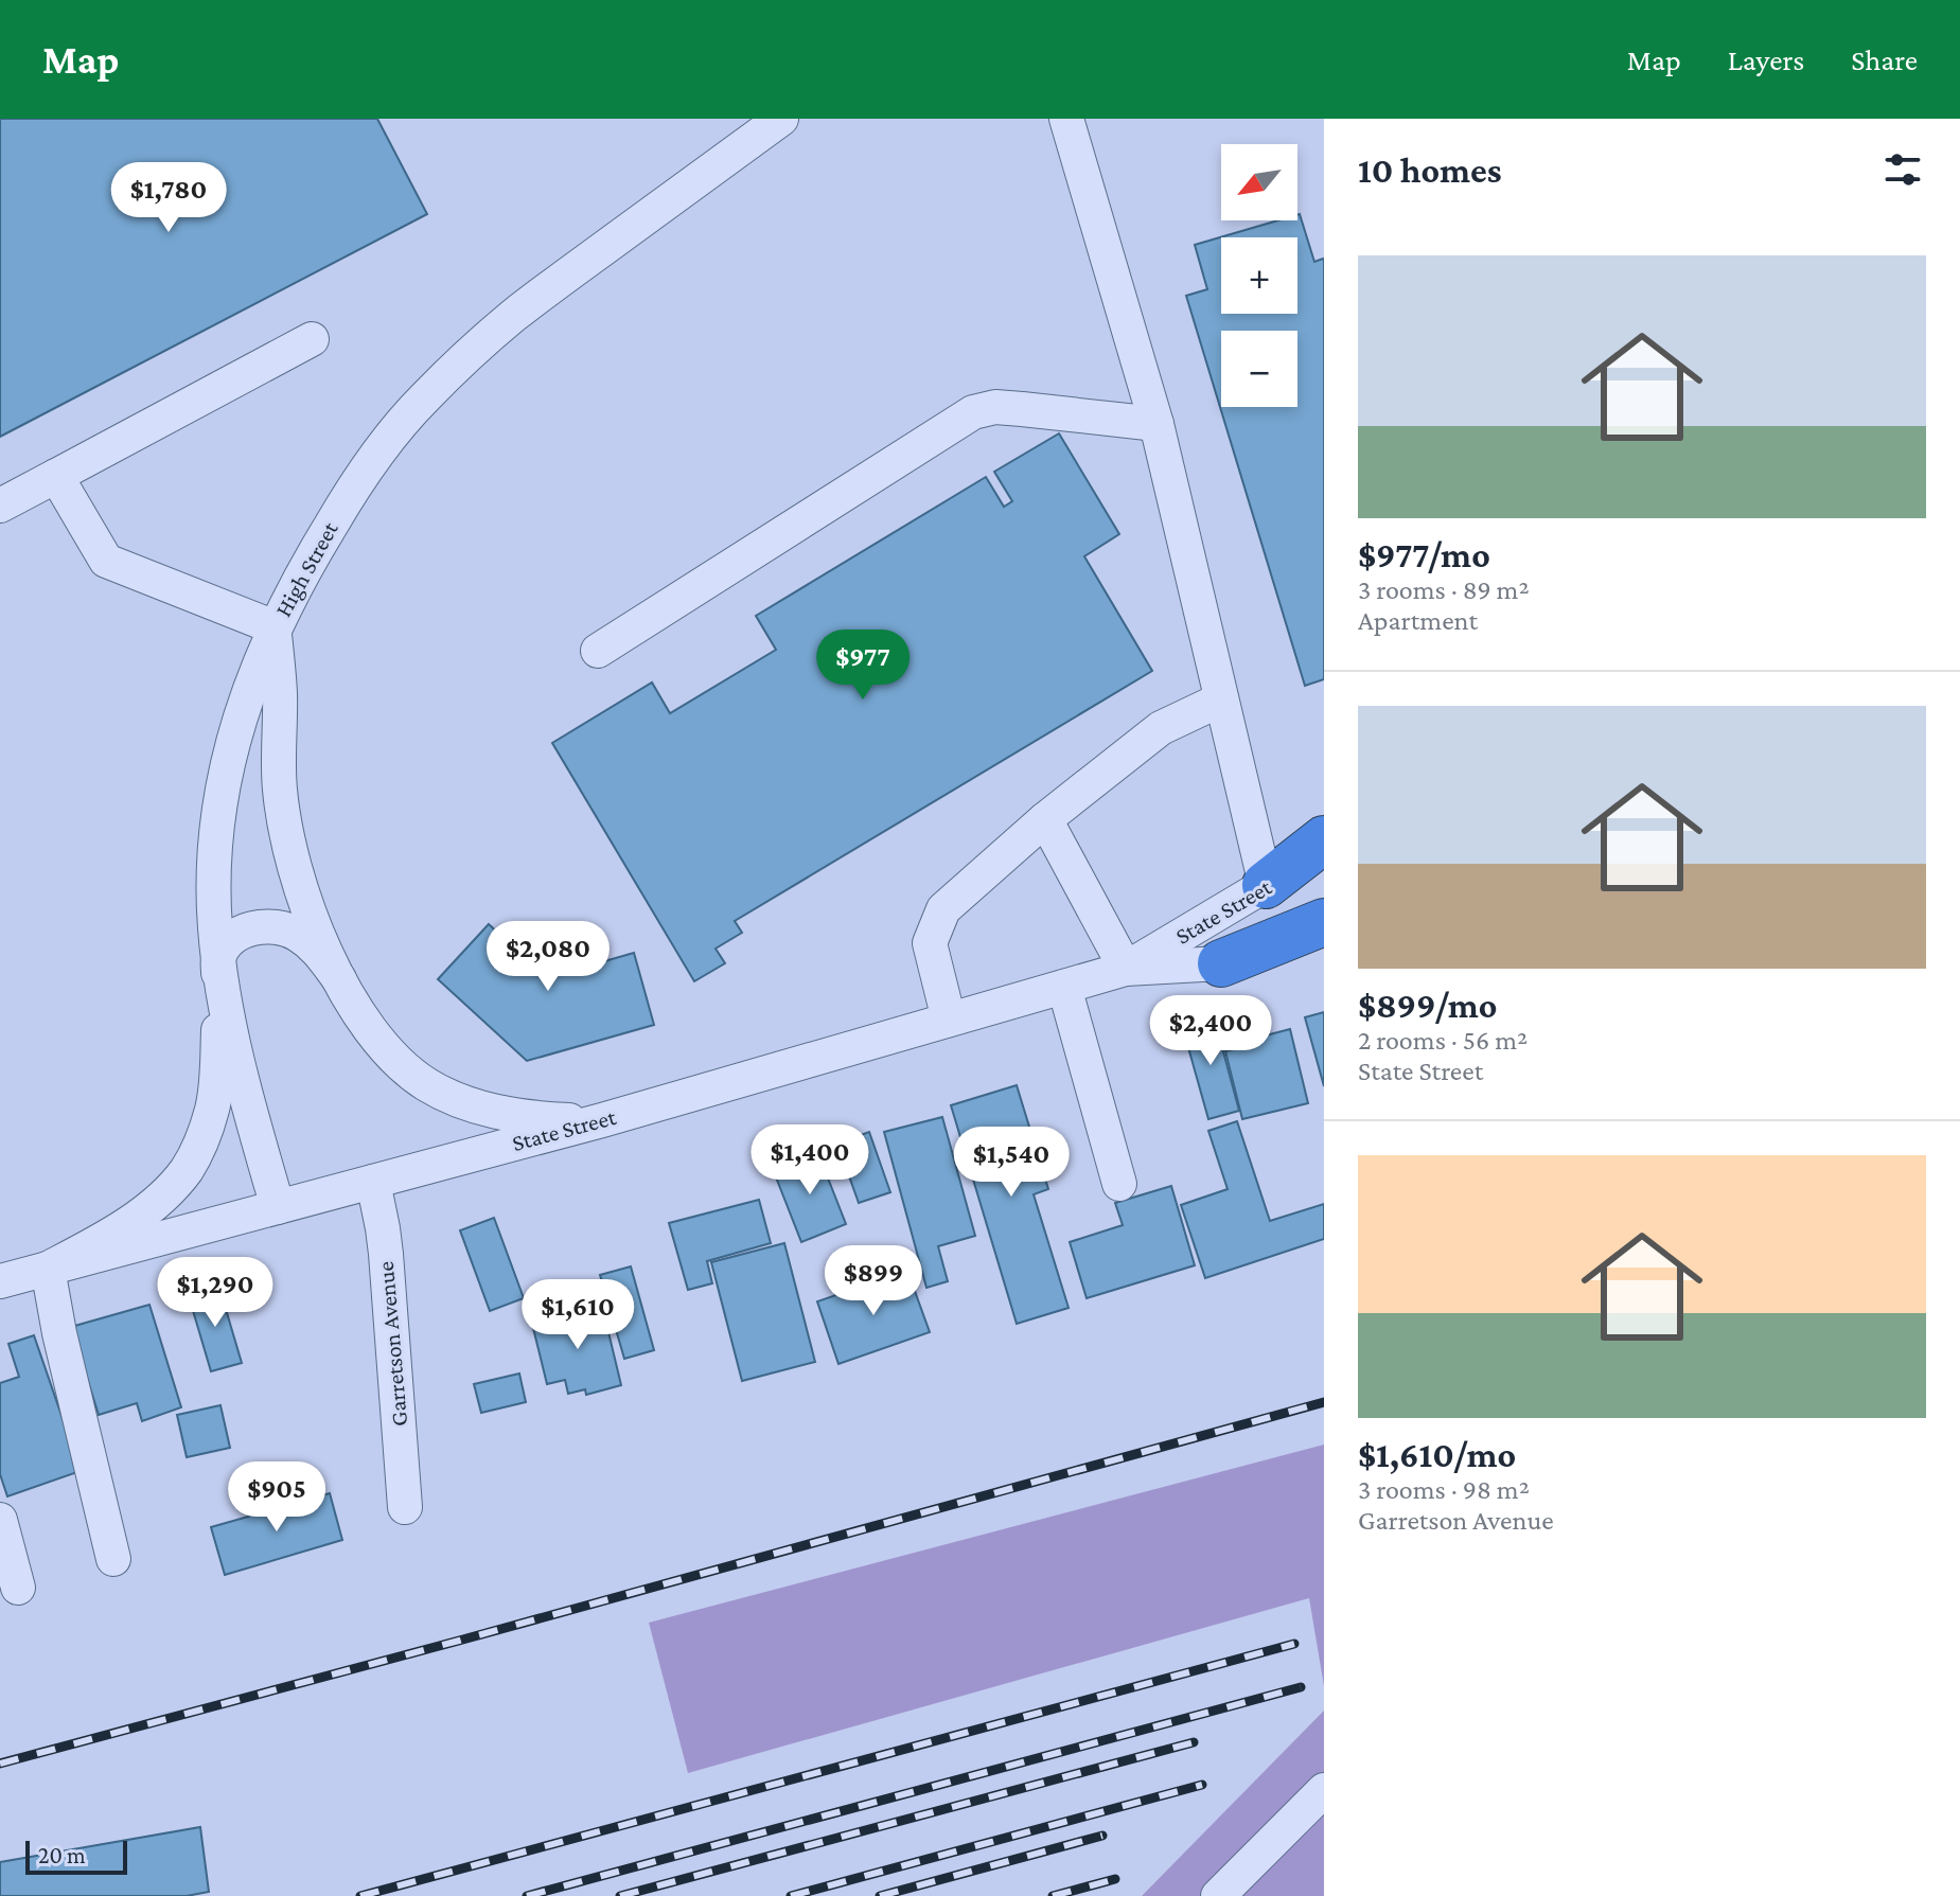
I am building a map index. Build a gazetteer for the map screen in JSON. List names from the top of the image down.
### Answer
{
  "streets": {
    "street": ["High Street", "State Street", "Garretson Avenue"]
  },
  "crossings": [
    ["High Street", "State Street"],
    ["State Street", "Garretson Avenue"]
  ],
  "scale_bar": "20 m",
  "north": "bottom left",
  "page": {
    "header": "Map",
    "nav": ["Map", "Layers", "Share"],
    "heading": "10 homes",
    "map_buttons": ["+", "−"],
    "price": [
      "$1,780",
      "$977",
      "$2,080",
      "$2,400",
      "$1,400",
      "$1,540",
      "$899",
      "$1,290",
      "$1,610",
      "$905"
    ],
    "list": [
      {
        "name": "$977/mo",
        "note": "3 rooms · 89 m² · Apartment"
      },
      {
        "name": "$899/mo",
        "note": "2 rooms · 56 m² · State Street"
      },
      {
        "name": "$1,610/mo",
        "note": "3 rooms · 98 m² · Garretson Avenue"
      }
    ],
    "scale": "20 m"
  }
}
